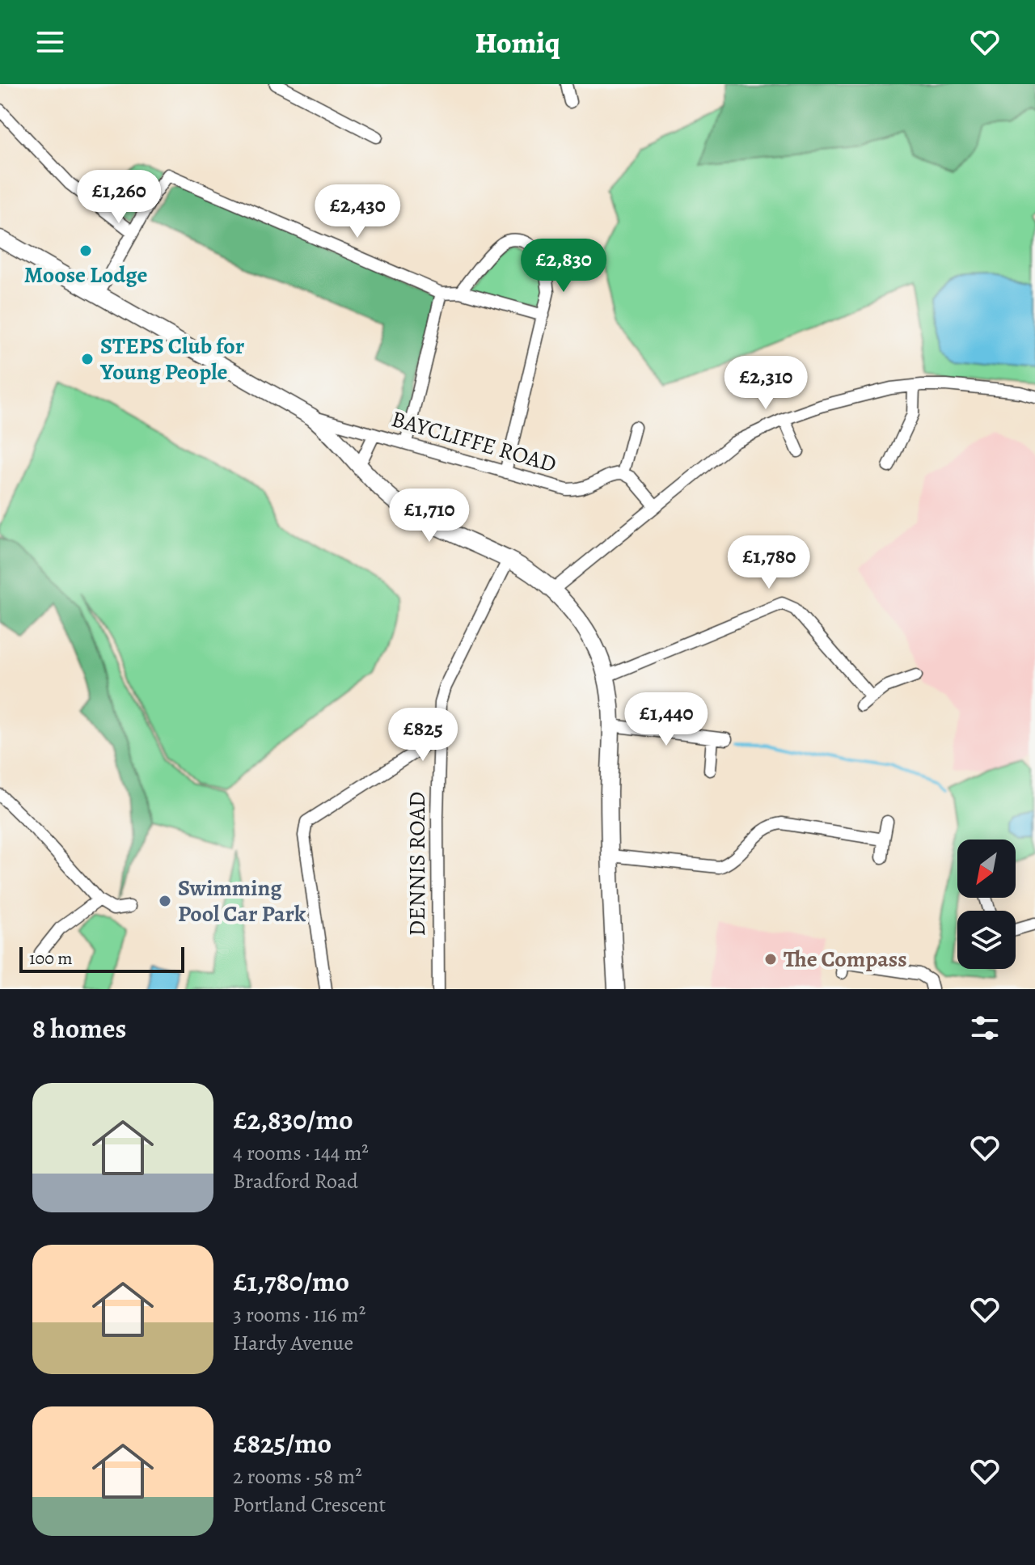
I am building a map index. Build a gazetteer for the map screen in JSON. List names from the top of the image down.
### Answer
{
  "streets": {
    "street": ["BAYCLIFFE ROAD", "DENNIS ROAD"]
  },
  "places": [
    "Moose Lodge",
    "STEPS Club for Young People",
    "Swimming Pool Car Park",
    "The Compass"
  ],
  "scale_bar": "100 m",
  "north": "bottom left",
  "page": {
    "header": "Homiq",
    "price": [
      "£1,260",
      "£2,430",
      "£2,830",
      "£2,310",
      "£1,710",
      "£1,780",
      "£1,440",
      "£825"
    ],
    "scale": "100 m",
    "heading": "8 homes",
    "list": [
      {
        "name": "£2,830/mo",
        "note": "4 rooms · 144 m² · Bradford Road"
      },
      {
        "name": "£1,780/mo",
        "note": "3 rooms · 116 m² · Hardy Avenue"
      },
      {
        "name": "£825/mo",
        "note": "2 rooms · 58 m² · Portland Crescent"
      }
    ]
  }
}
